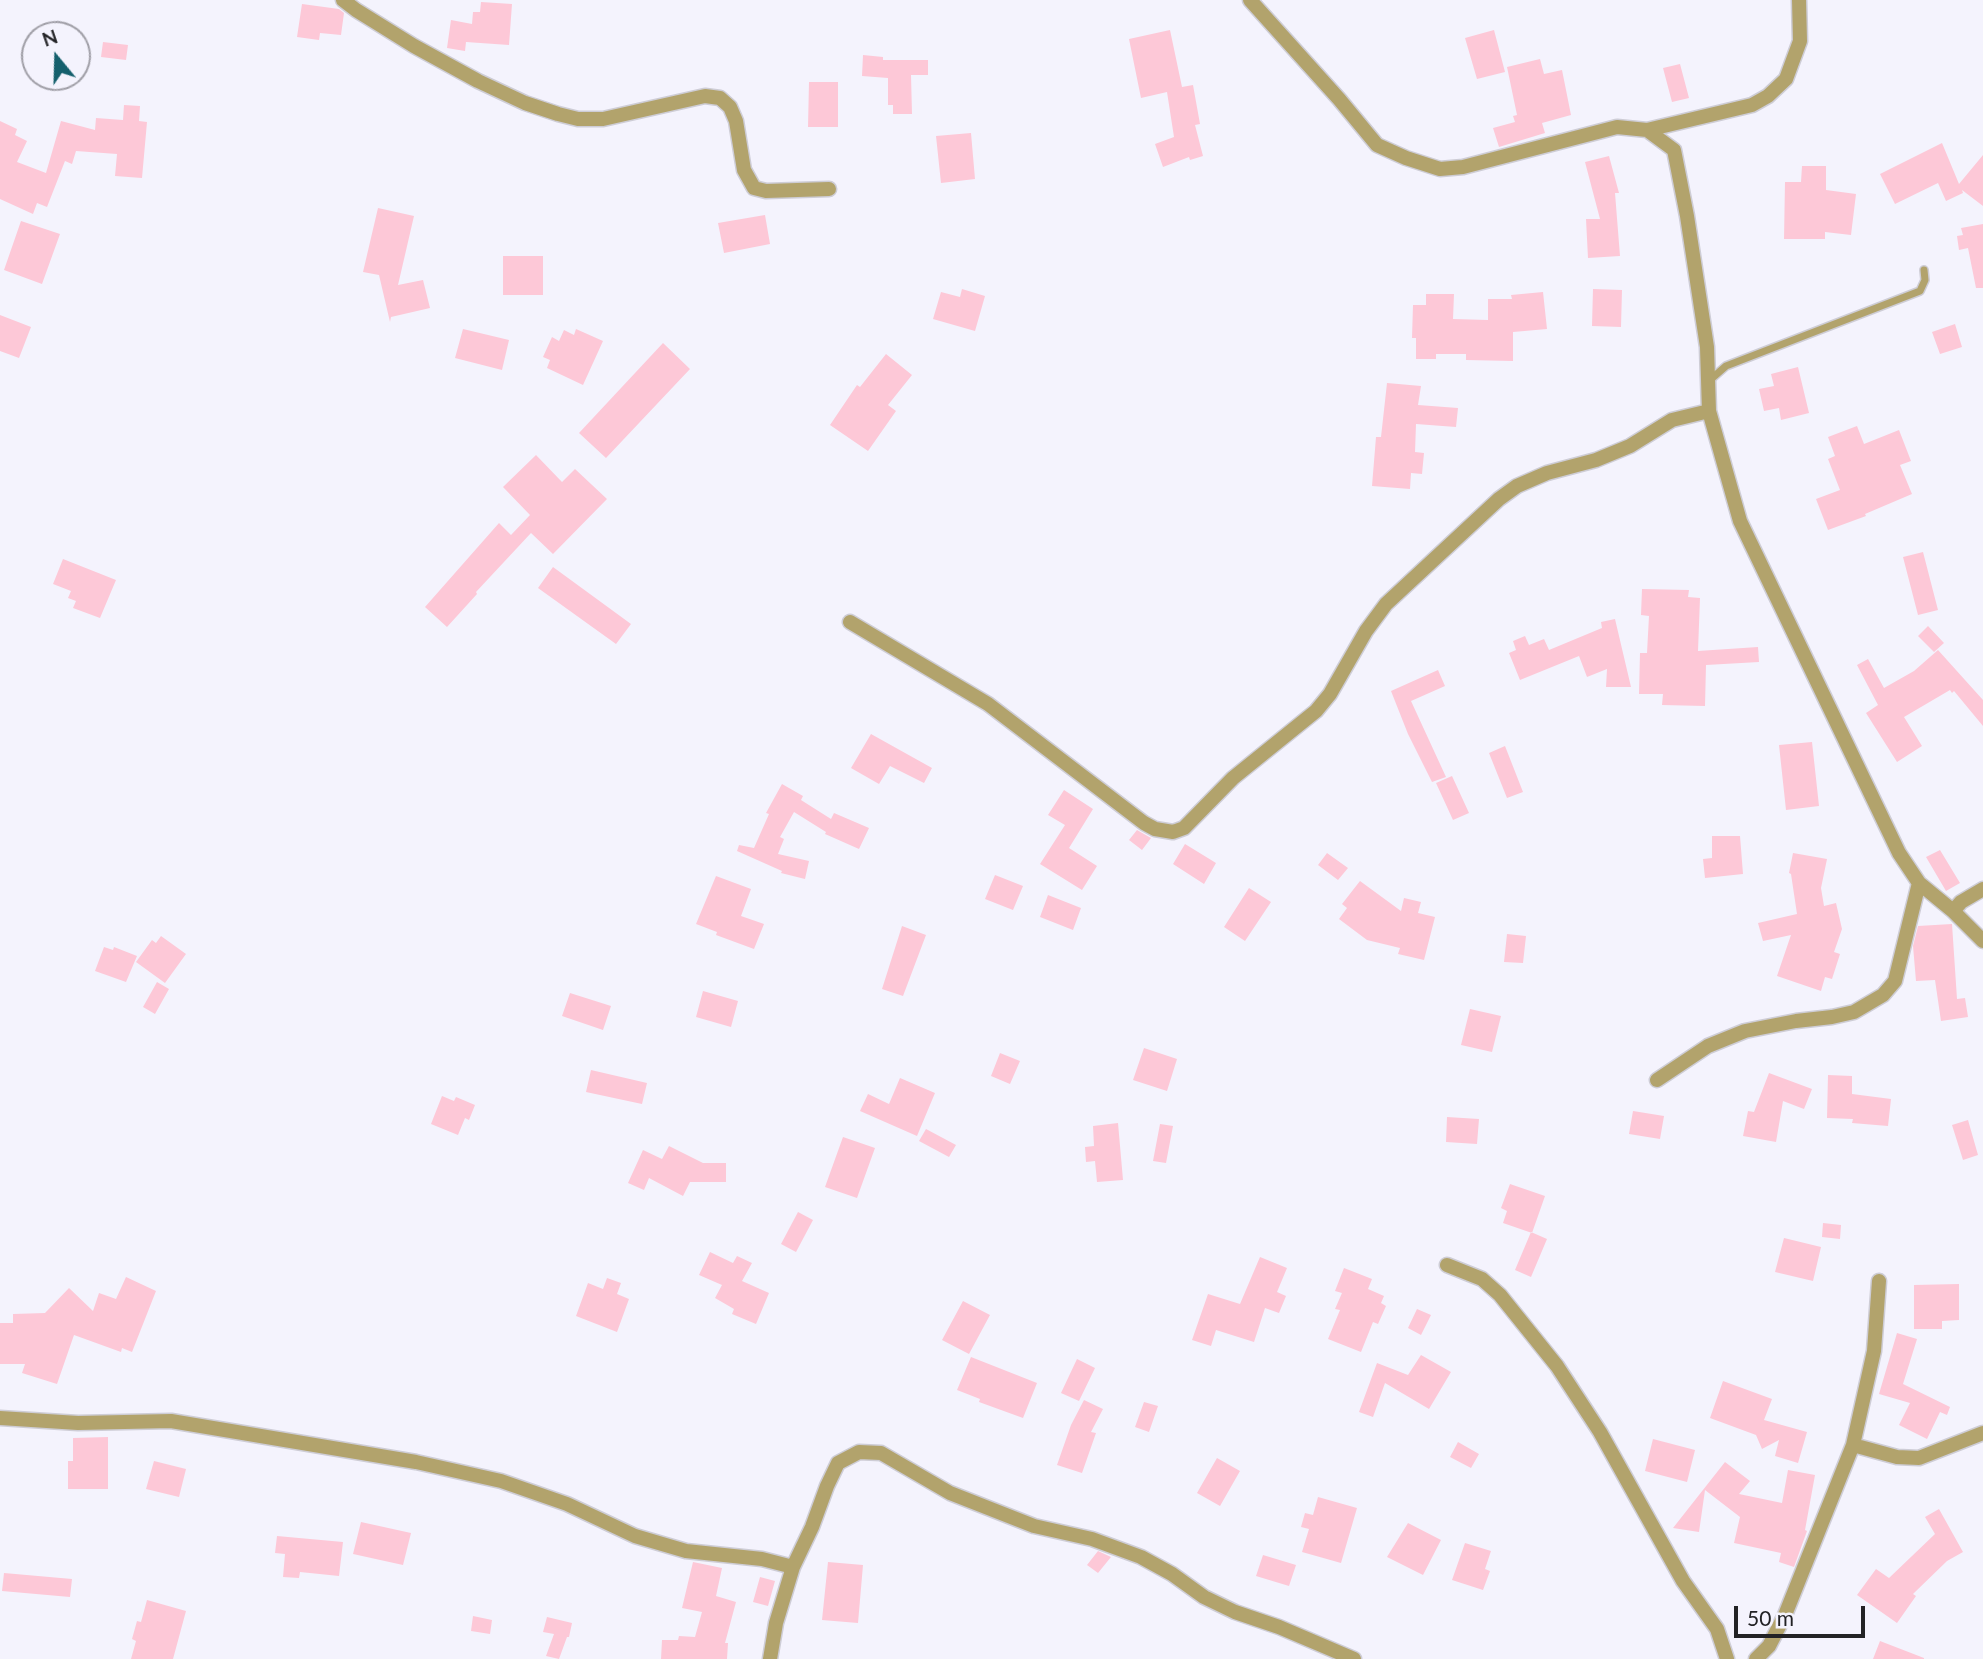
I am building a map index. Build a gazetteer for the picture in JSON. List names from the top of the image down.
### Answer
{
  "scale_bar": "50 m",
  "north": "top"
}
